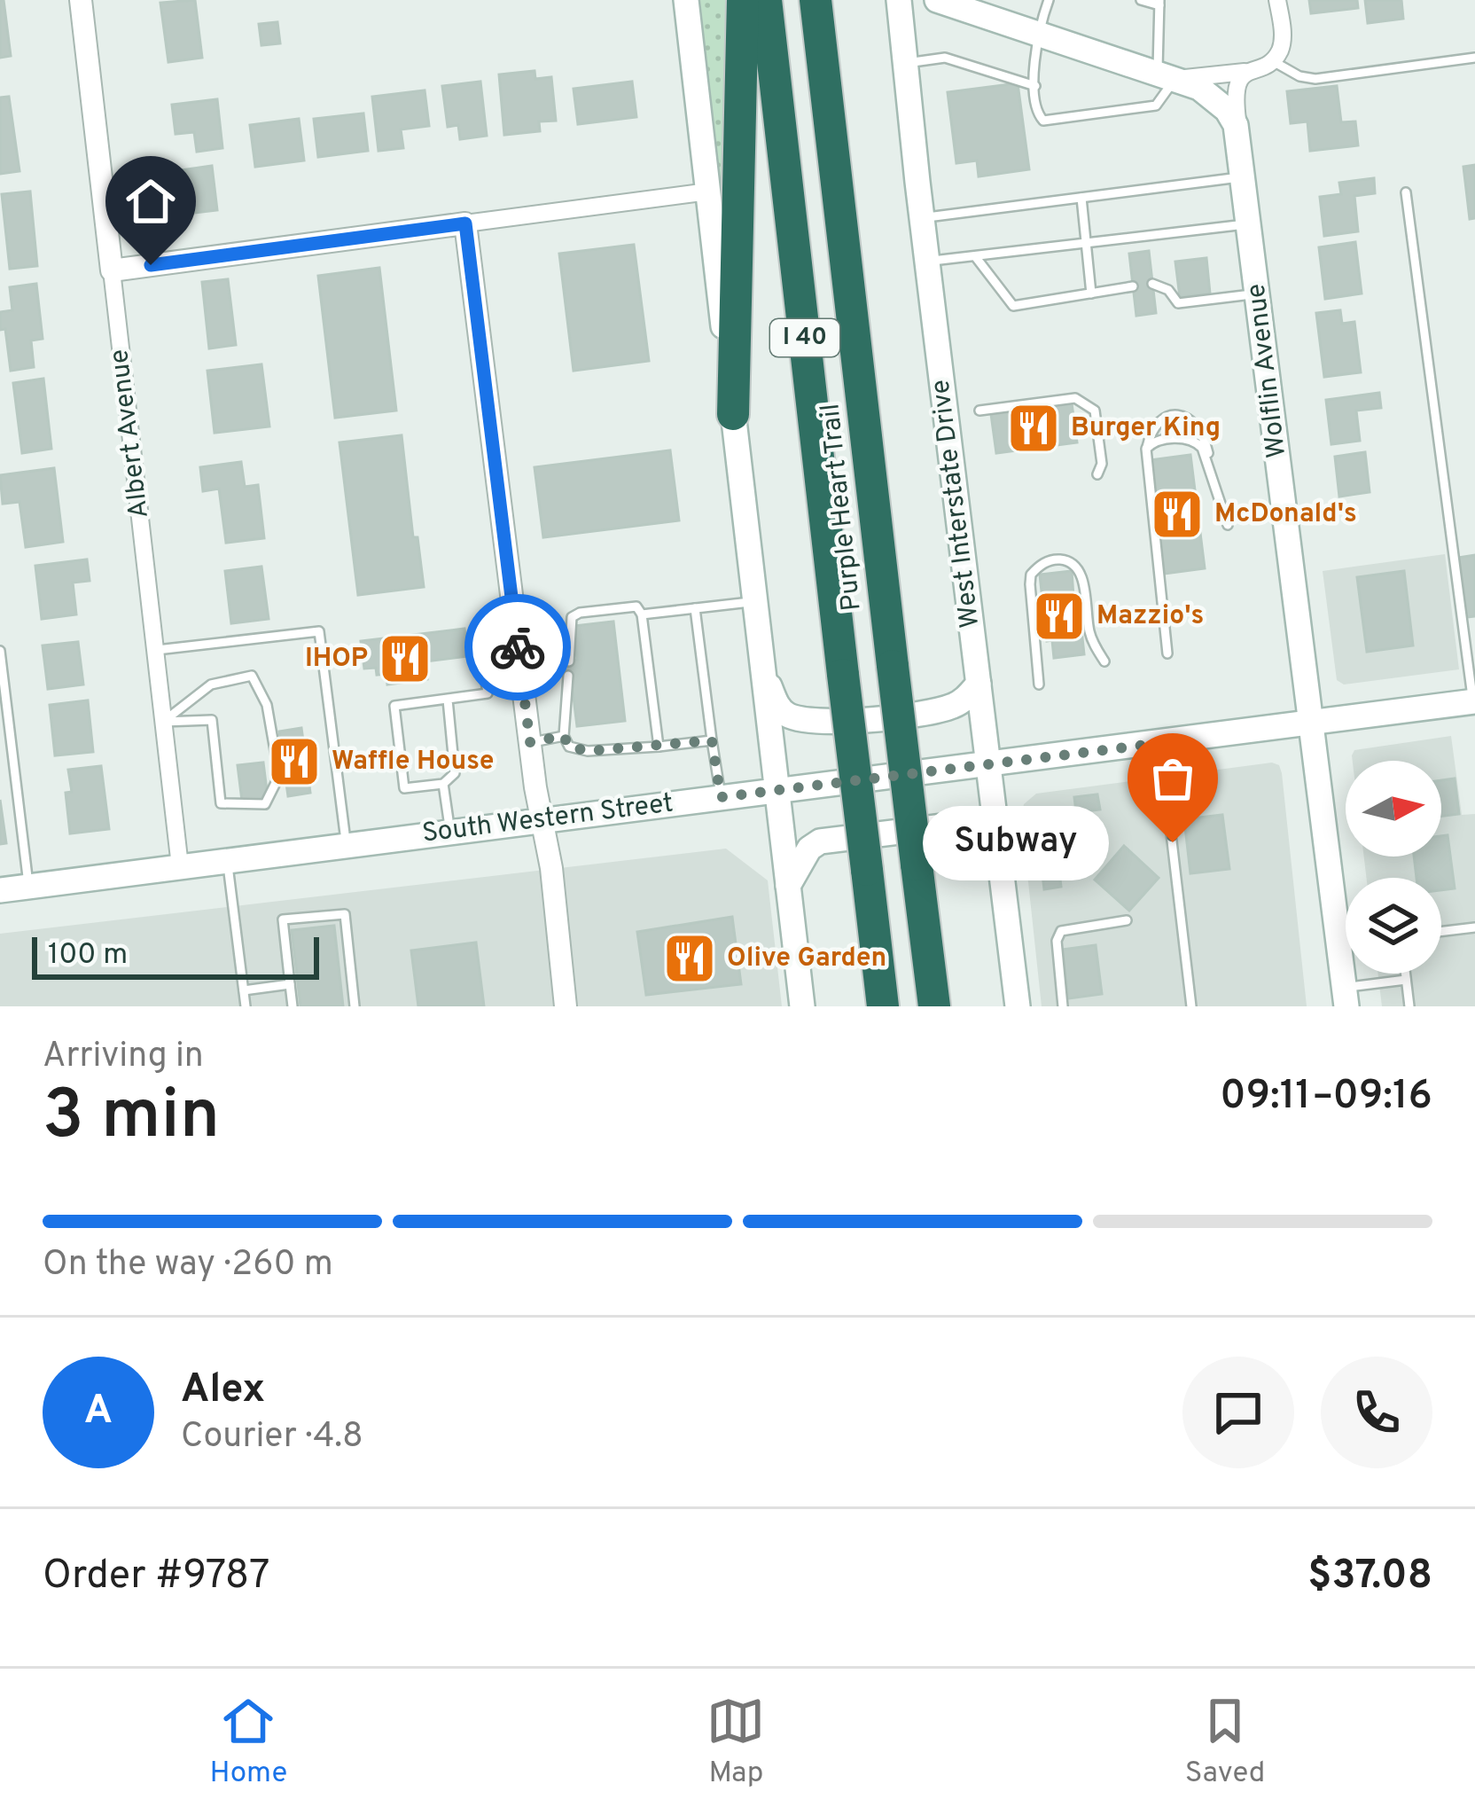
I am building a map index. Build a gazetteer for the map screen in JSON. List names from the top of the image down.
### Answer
{
  "streets": {
    "highway": ["I 40", "Purple Heart Trail"],
    "main road": ["Wolflin Avenue", "West Interstate Drive", "South Western Street"],
    "street": ["Albert Avenue"]
  },
  "crossings": [
    ["Wolflin Avenue", "South Western Street"],
    ["Albert Avenue", "South Western Street"],
    ["West Interstate Drive", "South Western Street"]
  ],
  "places": {
    "restaurant": [
      "Burger King",
      "McDonald's",
      "Mazzio's",
      "IHOP",
      "Waffle House",
      "Olive Garden"
    ],
    "other": ["Subway"]
  },
  "scale_bar": "100 m",
  "north": "right",
  "page": {
    "bubble": "Subway",
    "scale": "100 m",
    "heading": ["3 min", "Arriving in", "09:11–09:16"],
    "panel": [
      "Alex",
      "Courier · 4.8",
      "Order #9787",
      "$37.08"
    ],
    "bar": "On the way · 260 m",
    "round": "A",
    "tabs": ["Home", "Map", "Saved"]
  }
}
